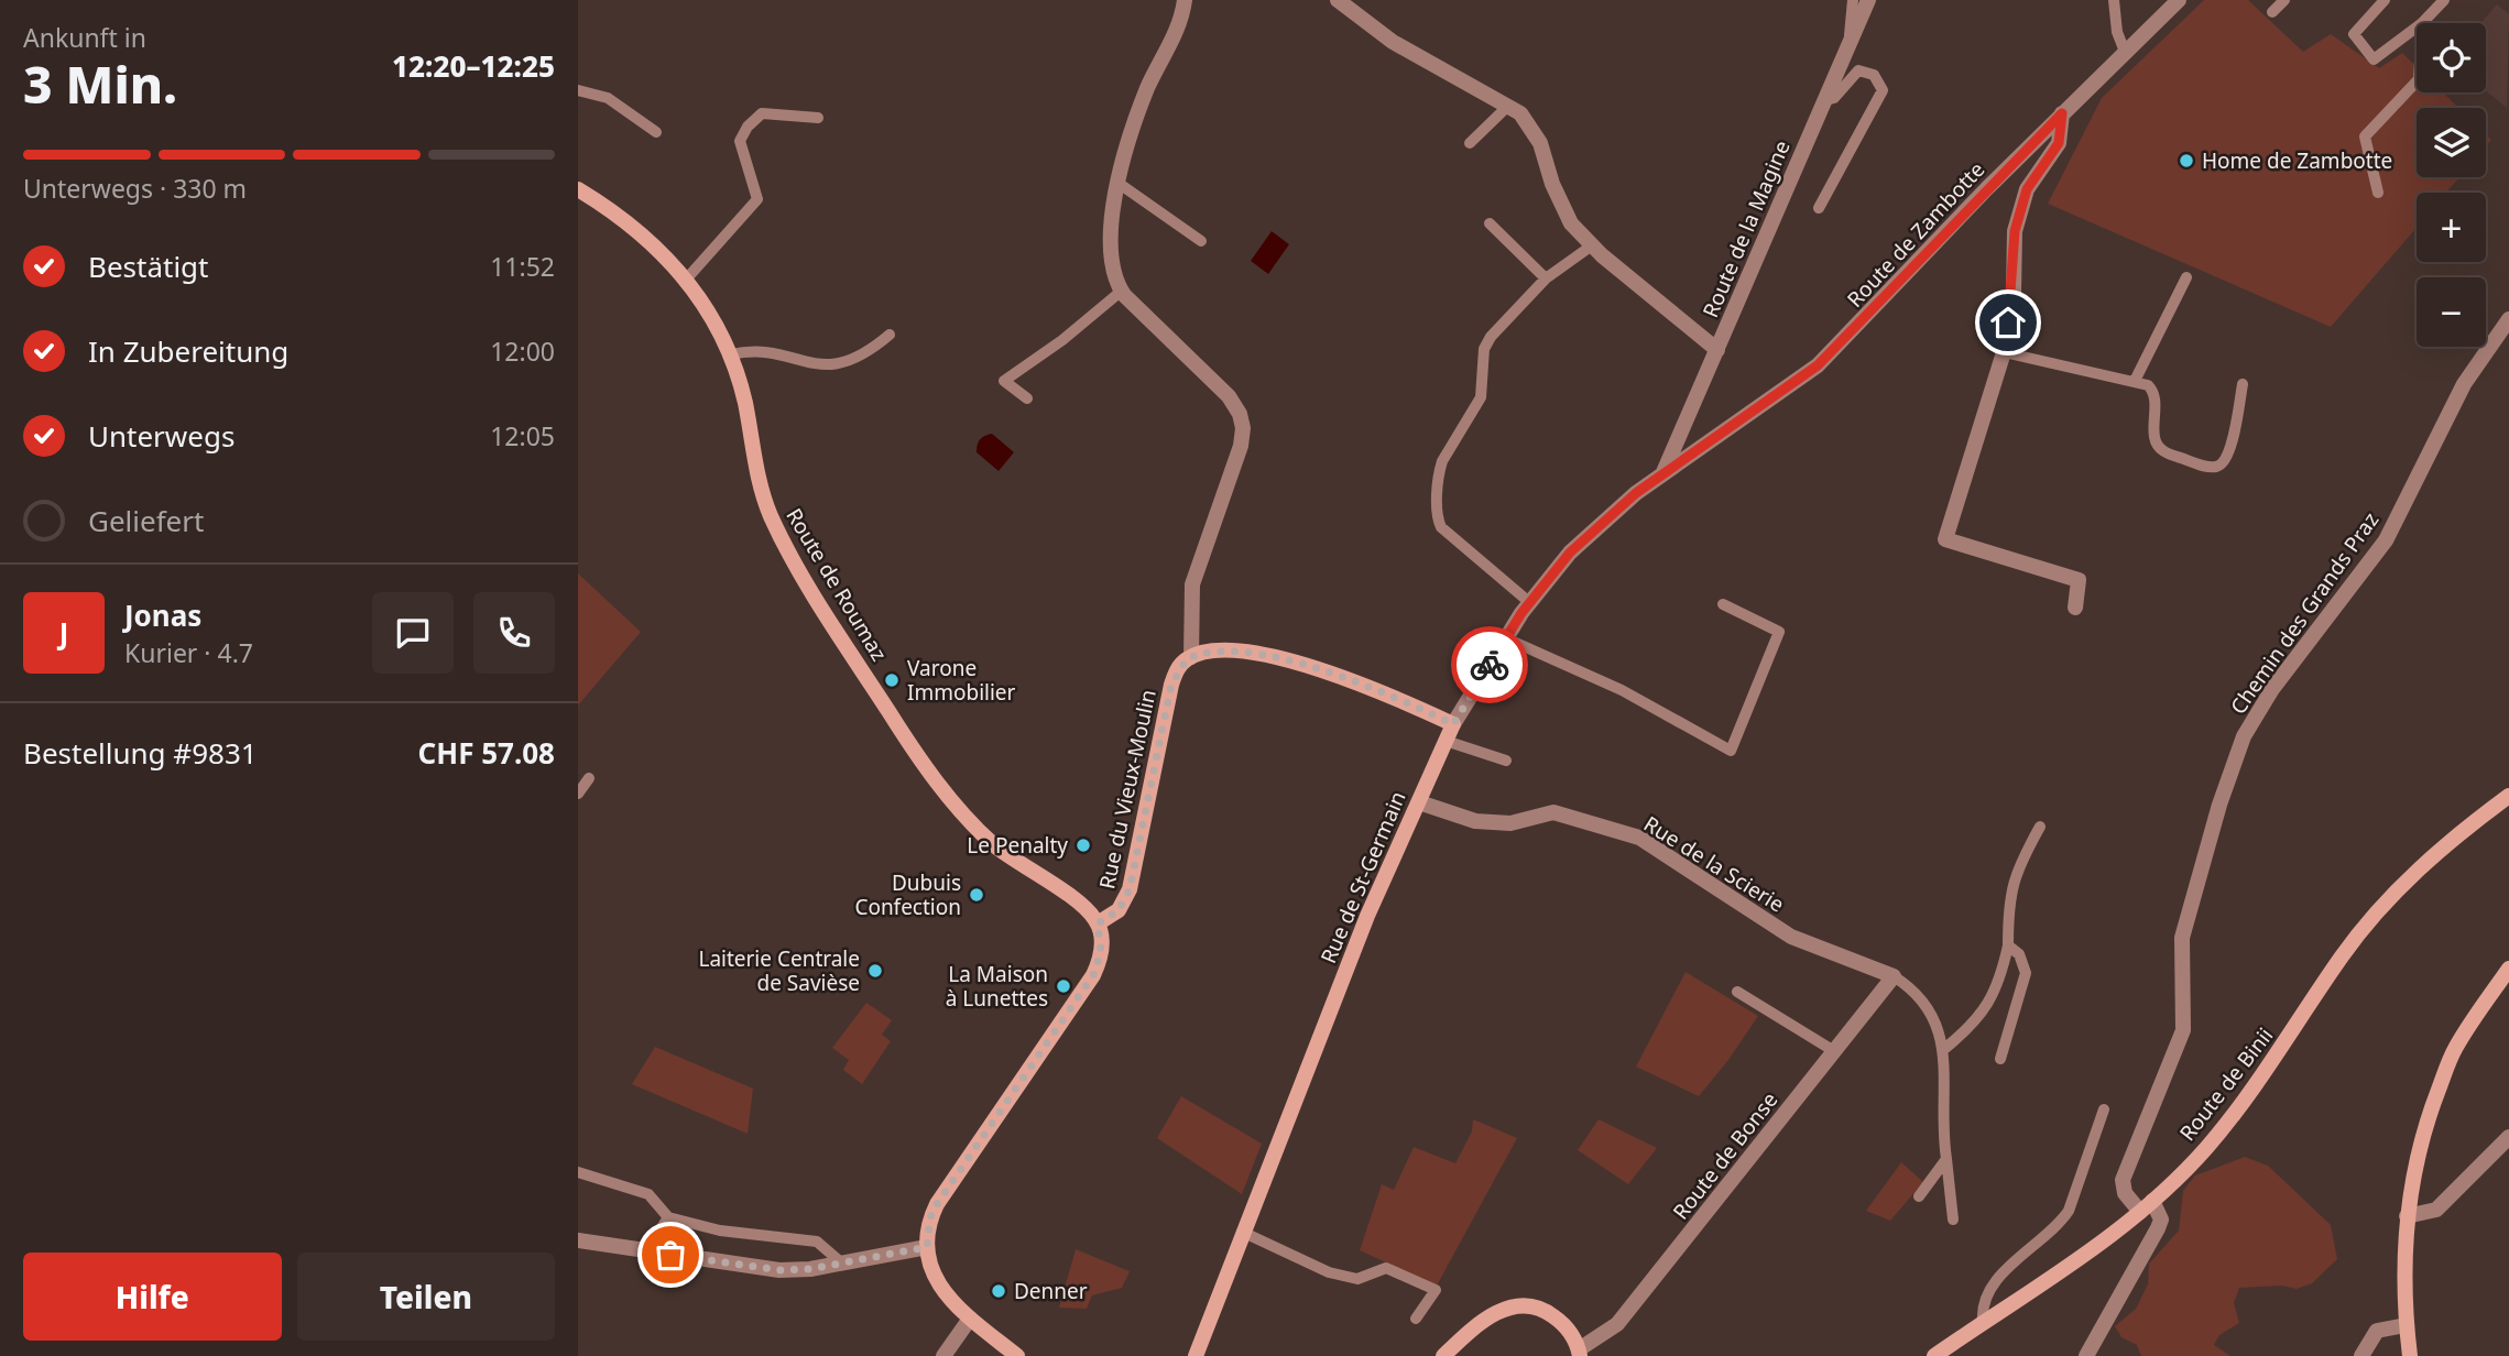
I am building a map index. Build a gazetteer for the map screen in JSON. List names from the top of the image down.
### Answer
{
  "streets": {
    "street": [
      "Route de la Magine",
      "Route de Zambotte",
      "Route de Roumaz",
      "Chemin des Grands Praz",
      "Rue du Vieux-Moulin",
      "Rue de la Scierie",
      "Rue de St-Germain",
      "Route de Binii",
      "Route de Bonse"
    ]
  },
  "crossings": [
    ["Route de la Magine", "Route de Zambotte"],
    ["Route de la Magine", "Rue de St-Germain"],
    ["Route de Zambotte", "Rue de St-Germain"],
    ["Route de Roumaz", "Rue du Vieux-Moulin"],
    ["Chemin des Grands Praz", "Route de Binii"],
    ["Rue de la Scierie", "Rue de St-Germain"],
    ["Rue de la Scierie", "Route de Bonse"]
  ],
  "places": [
    "Home de Zambotte",
    "Varone Immobilier",
    "Le Penalty",
    "Dubuis Confection",
    "Laiterie Centrale de Savièse",
    "La Maison à Lunettes",
    "Denner"
  ],
  "page": {
    "heading": ["3 Min.", "Ankunft in", "12:20–12:25"],
    "panel": [
      "Jonas",
      "Kurier · 4.7",
      "Bestellung #9831",
      "CHF 57.08"
    ],
    "map_buttons": ["+", "−"],
    "bar": "Unterwegs · 330 m",
    "list": [
      ["Bestätigt", "11:52"],
      ["In Zubereitung", "12:00"],
      ["Unterwegs", "12:05"],
      "Geliefert"
    ],
    "round": "J",
    "buttons": ["Hilfe", "Teilen"]
  }
}
